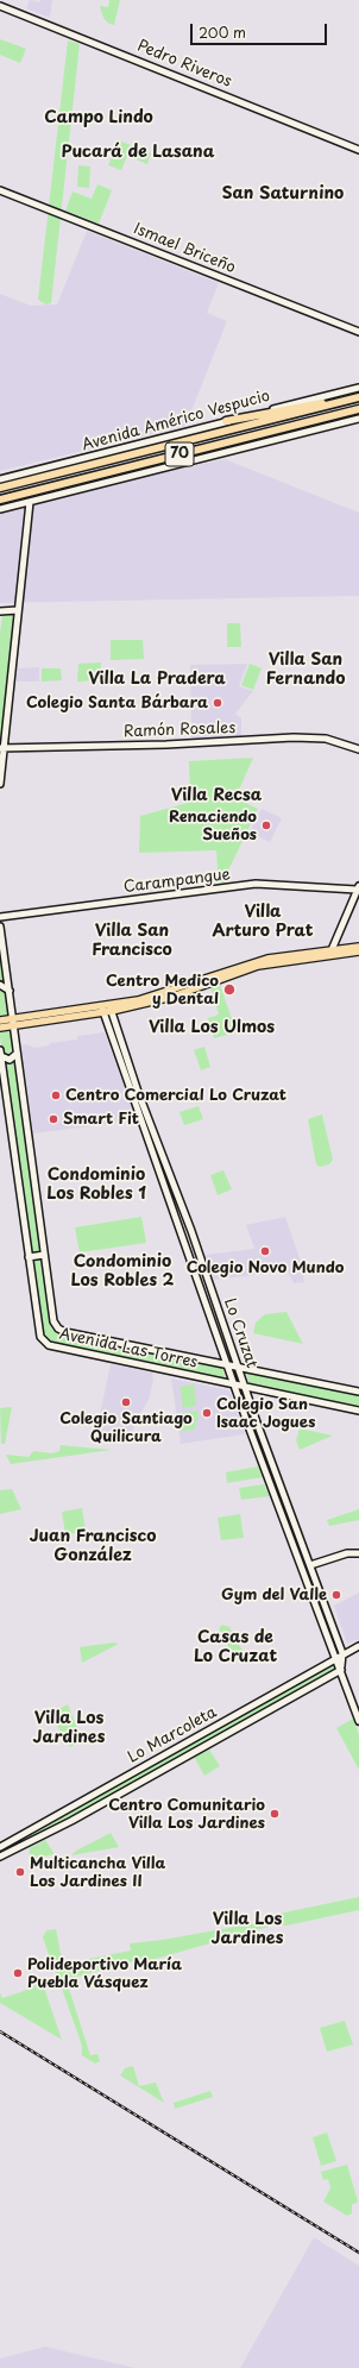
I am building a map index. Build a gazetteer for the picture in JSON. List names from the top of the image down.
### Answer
{
  "streets": {
    "highway": ["70"],
    "street": [
      "Pedro Riveros",
      "Ismael Briceño",
      "Avenida Américo Vespucio",
      "Ramón Rosales",
      "Carampangue",
      "Lo Cruzat",
      "Avenida Las Torres",
      "Lo Marcoleta"
    ]
  },
  "crossings": [
    ["Lo Cruzat", "Avenida Las Torres"],
    ["Lo Cruzat", "Lo Marcoleta"]
  ],
  "districts": [
    "Campo Lindo",
    "Pucará de Lasana",
    "San Saturnino",
    "Villa San Fernando",
    "Villa La Pradera",
    "Villa Recsa",
    "Villa Arturo Prat",
    "Villa San Francisco",
    "Villa Los Ulmos",
    "Condominio Los Robles 1",
    "Condominio Los Robles 2",
    "Juan Francisco González",
    "Casas de Lo Cruzat",
    "Villa Los Jardines",
    "Villa Los Jardines"
  ],
  "places": [
    "Colegio Santa Bárbara",
    "Renaciendo Sueños",
    "Centro Medico y Dental",
    "Centro Comercial Lo Cruzat",
    "Smart Fit",
    "Colegio Novo Mundo",
    "Colegio Santiago Quilicura",
    "Colegio San Isaac Jogues",
    "Gym del Valle",
    "Centro Comunitario Villa Los Jardines",
    "Multicancha Villa Los Jardines II",
    "Polideportivo María Puebla Vásquez"
  ],
  "scale_bar": "200 m"
}
